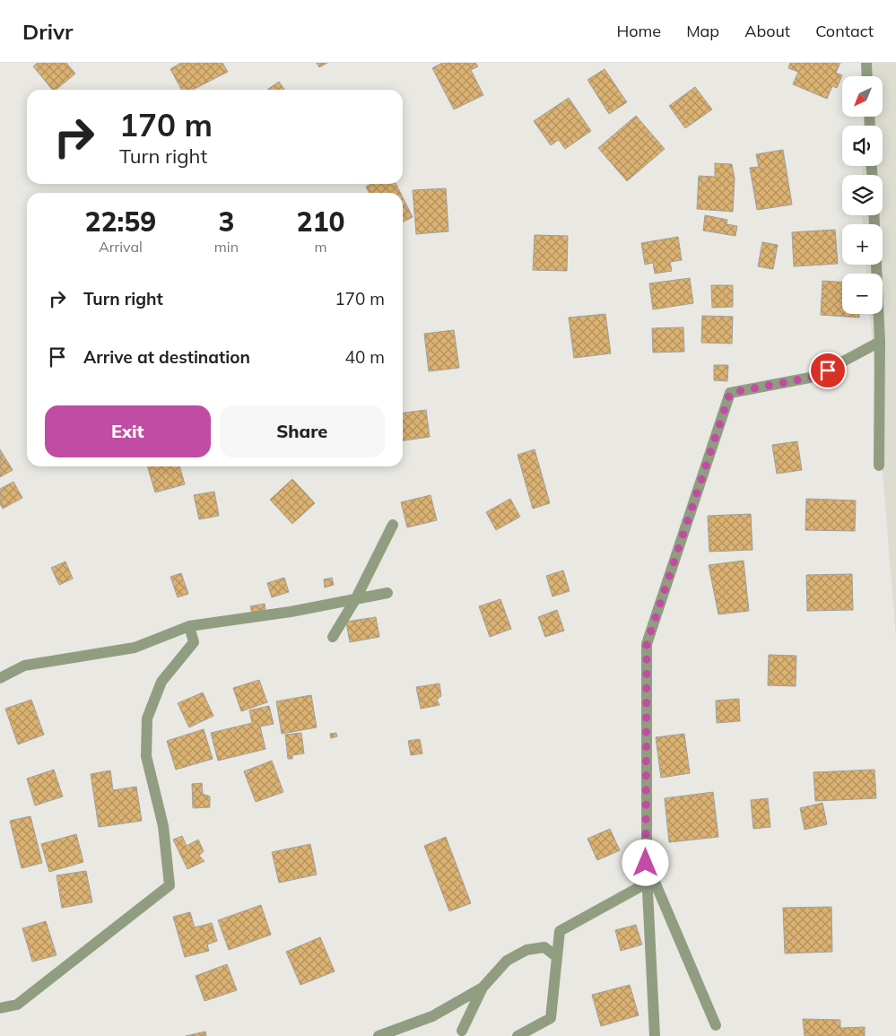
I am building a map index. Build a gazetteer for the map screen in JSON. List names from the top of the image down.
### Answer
{
  "north": "bottom left",
  "page": {
    "header": "Drivr",
    "nav": [
      "Home",
      "Map",
      "About",
      "Contact"
    ],
    "map_buttons": ["+", "−"],
    "turn": ["170 m", "Turn right"],
    "eta": [
      "22:59",
      "Arrival",
      "3",
      "min",
      "210",
      "m"
    ],
    "list": [
      {
        "name": "Turn right",
        "value": "170 m"
      },
      {
        "name": "Arrive at destination",
        "value": "40 m"
      }
    ],
    "buttons": ["Exit", "Share"]
  }
}
